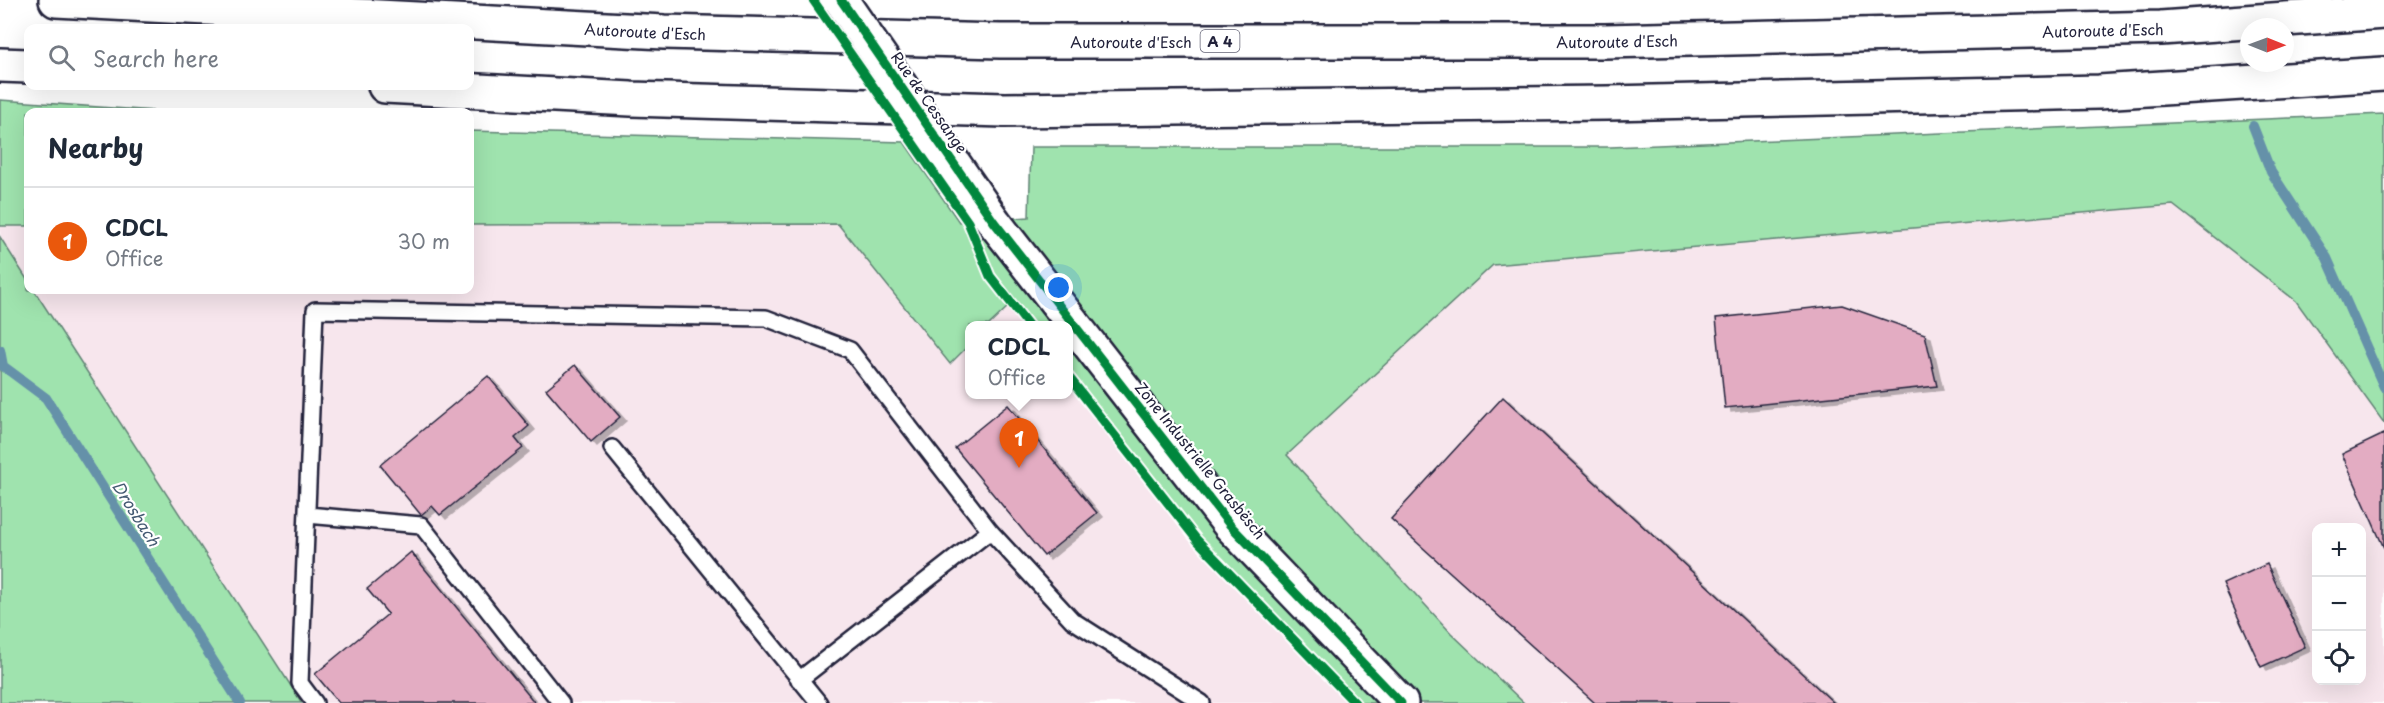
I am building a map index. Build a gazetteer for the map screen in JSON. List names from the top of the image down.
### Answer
{
  "streets": {
    "main road": [
      "Autoroute d'Esch",
      "A 4",
      "Rue de Cessange",
      "Zone Industrielle Grasbësch"
    ]
  },
  "crossings": [
    ["Rue de Cessange", "Zone Industrielle Grasbësch"]
  ],
  "water": ["Drosbach"],
  "north": "right",
  "page": {
    "search": "Search here",
    "heading": "Nearby",
    "list": [
      {
        "mark": "1",
        "name": "CDCL",
        "note": "Office",
        "value": "30 m"
      }
    ],
    "popup": ["CDCL", "Office"],
    "pins": "1",
    "map_buttons": ["+", "−"]
  }
}
